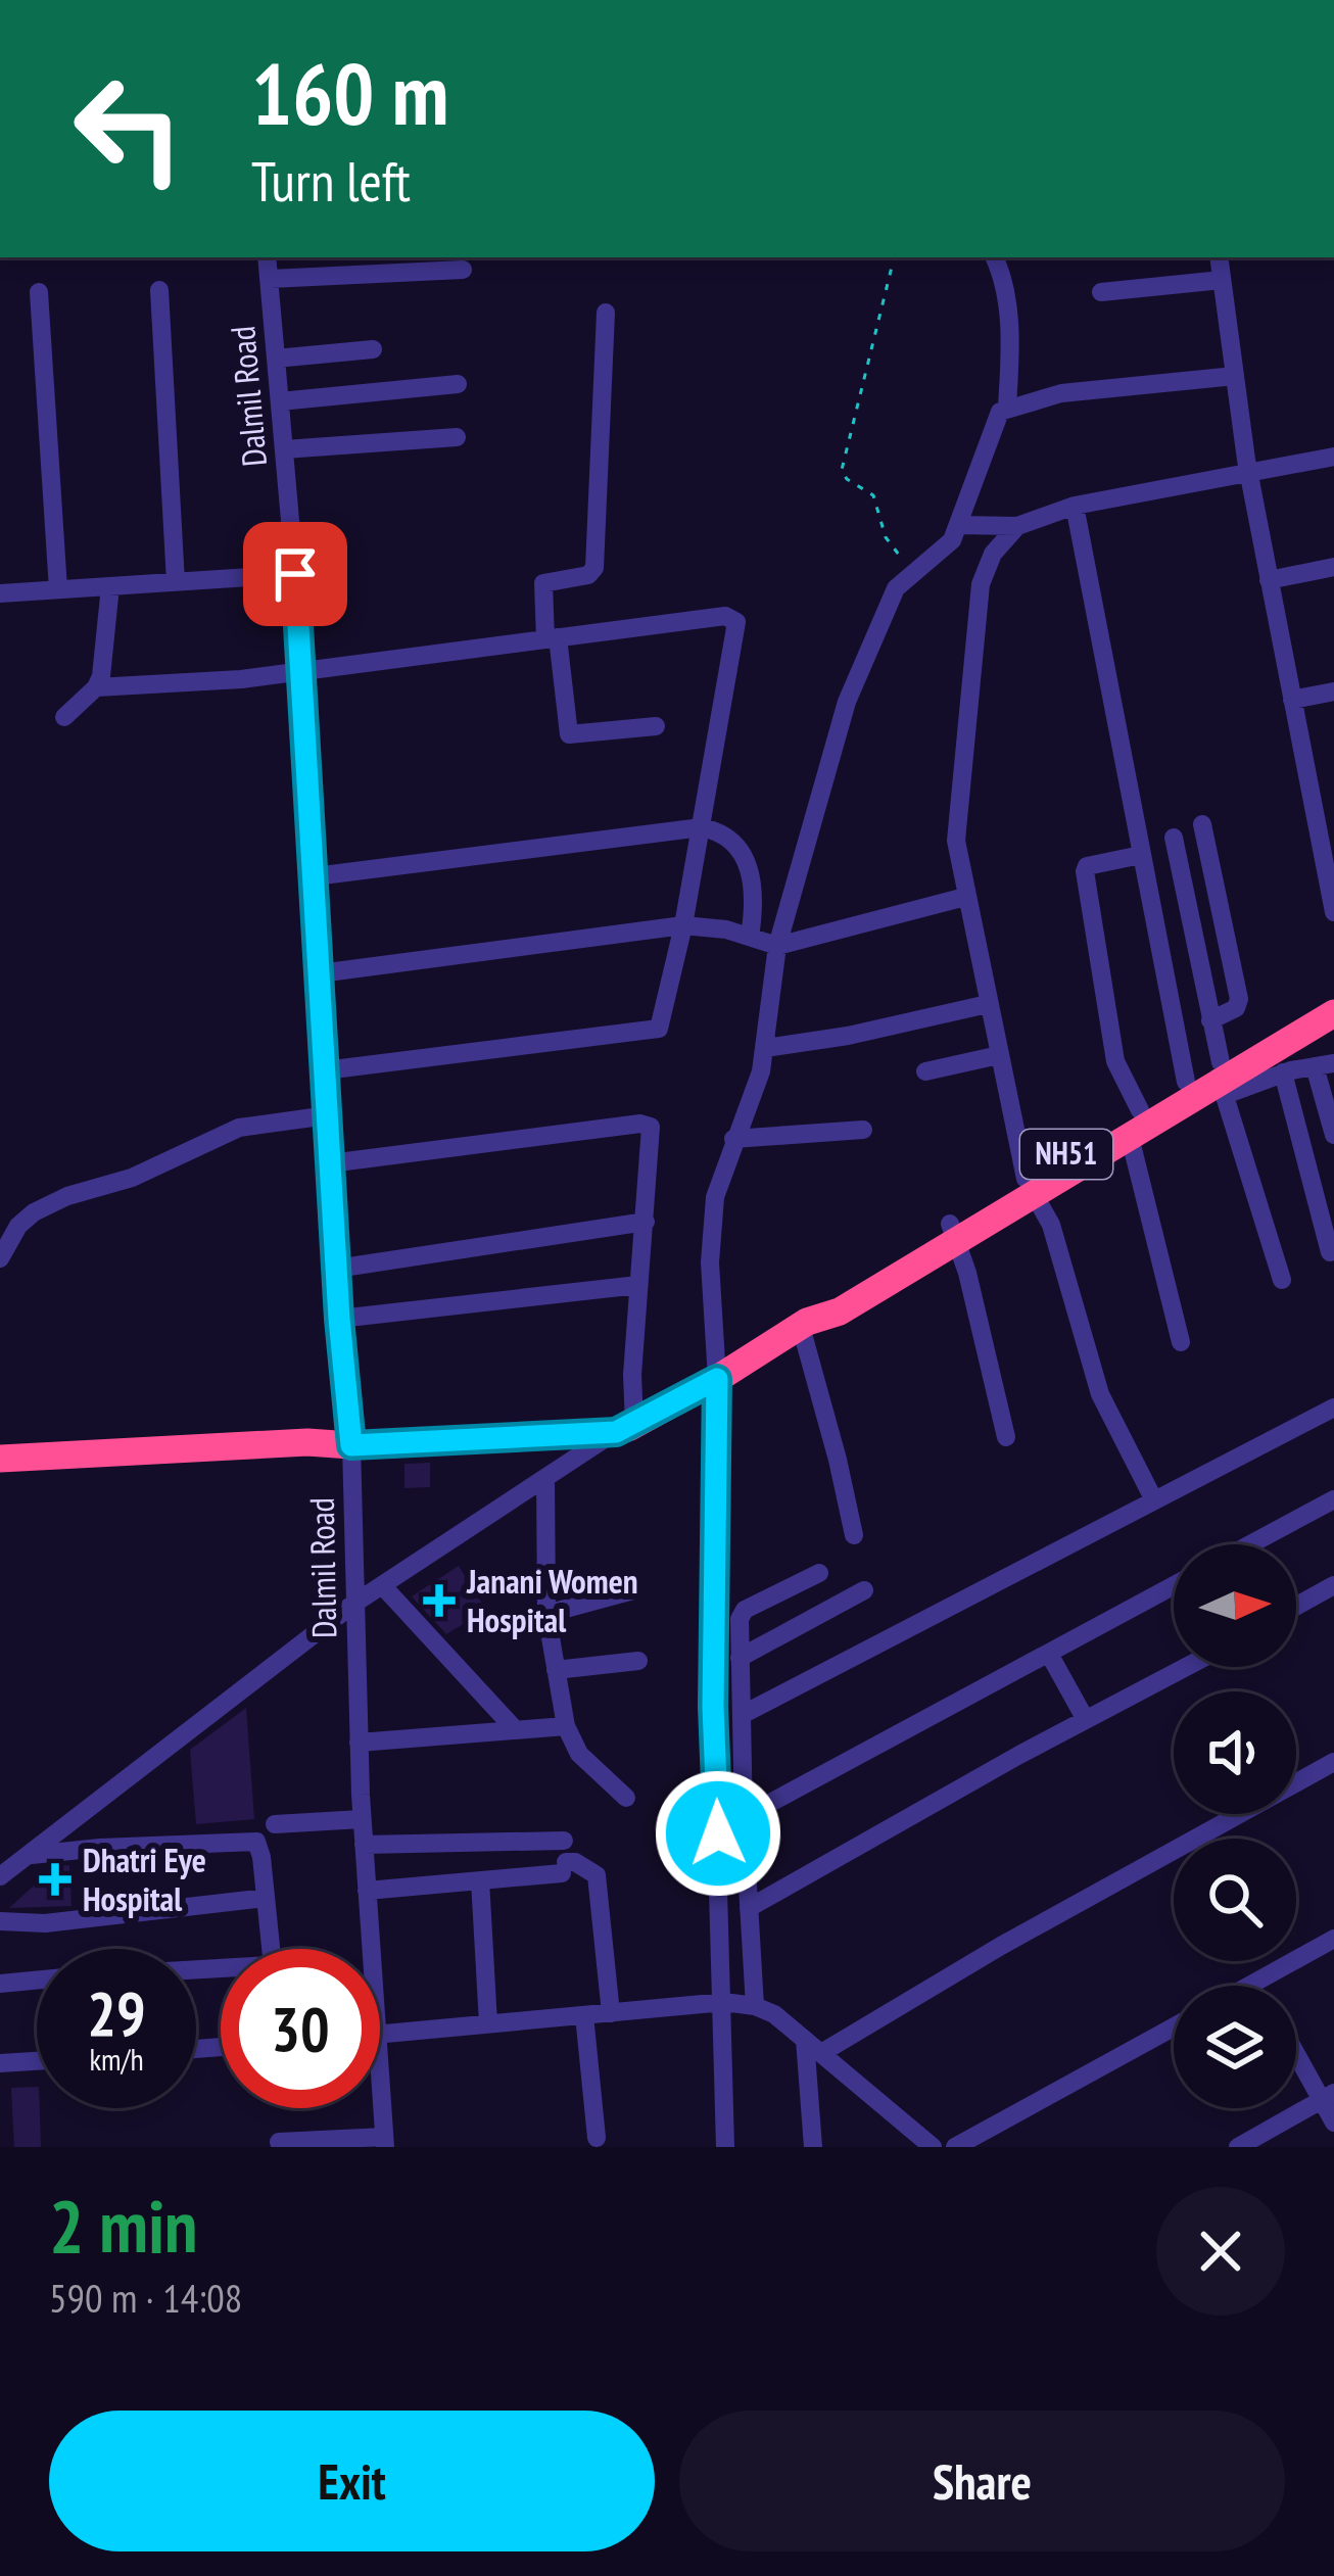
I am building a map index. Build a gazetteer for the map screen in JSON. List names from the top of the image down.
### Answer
{
  "streets": {
    "highway": ["NH51"],
    "street": ["Dalmil Road"]
  },
  "crossings": [
    ["Dalmil Road", "NH51"]
  ],
  "places": {
    "health": ["Janani Women Hospital", "Dhatri Eye Hospital"]
  },
  "north": "right",
  "page": {
    "turn": ["160 m", "Turn left"],
    "speed": "29 km/h",
    "limit": "30",
    "heading": ["2 min", "590 m · 14:08"],
    "buttons": ["Exit", "Share"]
  }
}
